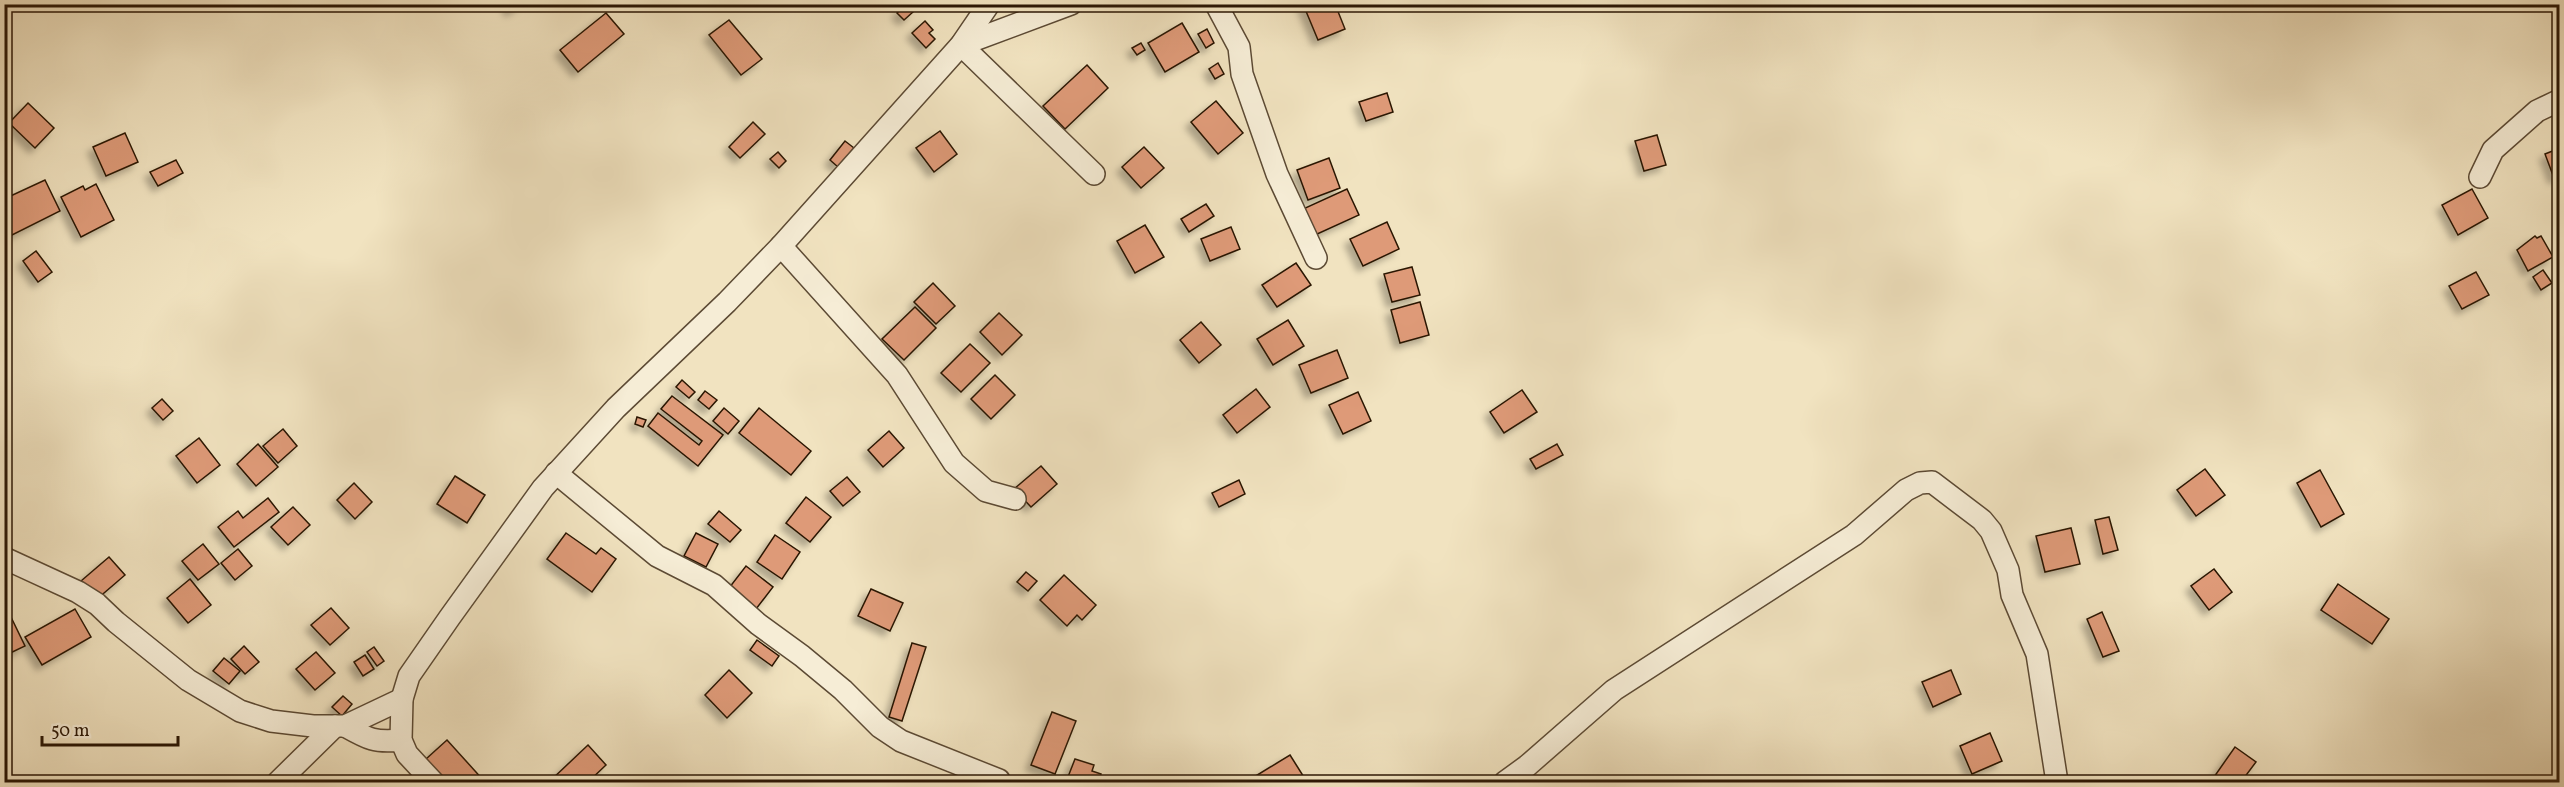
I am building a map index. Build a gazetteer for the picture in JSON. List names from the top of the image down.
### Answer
{
  "scale_bar": "50 m"
}
